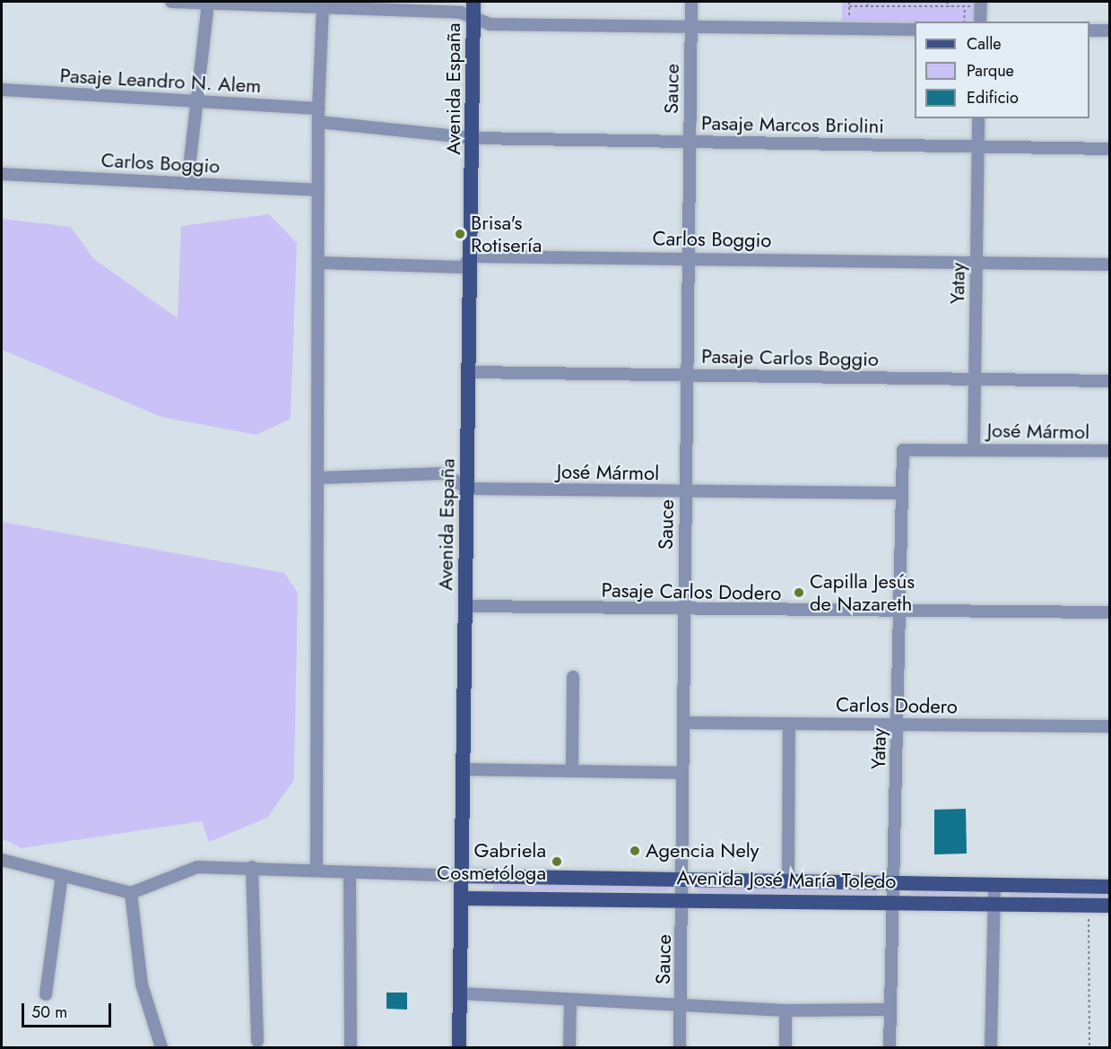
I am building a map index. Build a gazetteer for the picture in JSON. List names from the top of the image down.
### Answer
{
  "streets": {
    "main road": ["Avenida España", "Avenida José María Toledo"],
    "street": [
      "Pasaje Leandro N. Alem",
      "Sauce",
      "Pasaje Marcos Briolini",
      "Carlos Boggio",
      "Yatay",
      "Pasaje Carlos Boggio",
      "José Mármol",
      "Pasaje Carlos Dodero",
      "Carlos Dodero"
    ]
  },
  "crossings": [
    ["Avenida España", "Pasaje Marcos Briolini"],
    ["Avenida España", "Carlos Boggio"],
    ["Avenida España", "Pasaje Carlos Boggio"],
    ["Avenida España", "José Mármol"],
    ["Avenida España", "Pasaje Carlos Dodero"],
    ["Avenida España", "Avenida José María Toledo"],
    ["Sauce", "Pasaje Marcos Briolini"],
    ["Sauce", "Carlos Boggio"],
    ["Sauce", "Pasaje Carlos Boggio"],
    ["Sauce", "José Mármol"],
    ["Sauce", "Pasaje Carlos Dodero"],
    ["Sauce", "Carlos Dodero"],
    ["Sauce", "Avenida José María Toledo"],
    ["Pasaje Marcos Briolini", "Yatay"],
    ["Carlos Boggio", "Yatay"],
    ["Yatay", "Pasaje Carlos Boggio"],
    ["Yatay", "José Mármol"],
    ["Yatay", "Pasaje Carlos Dodero"],
    ["Yatay", "Carlos Dodero"],
    ["Yatay", "Avenida José María Toledo"]
  ],
  "places": [
    "Brisa's Rotisería",
    "Capilla Jesús de Nazareth",
    "Agencia Nely",
    "Gabriela Cosmetóloga"
  ],
  "legend": ["Calle", "Parque", "Edificio"],
  "scale_bar": "50 m"
}
